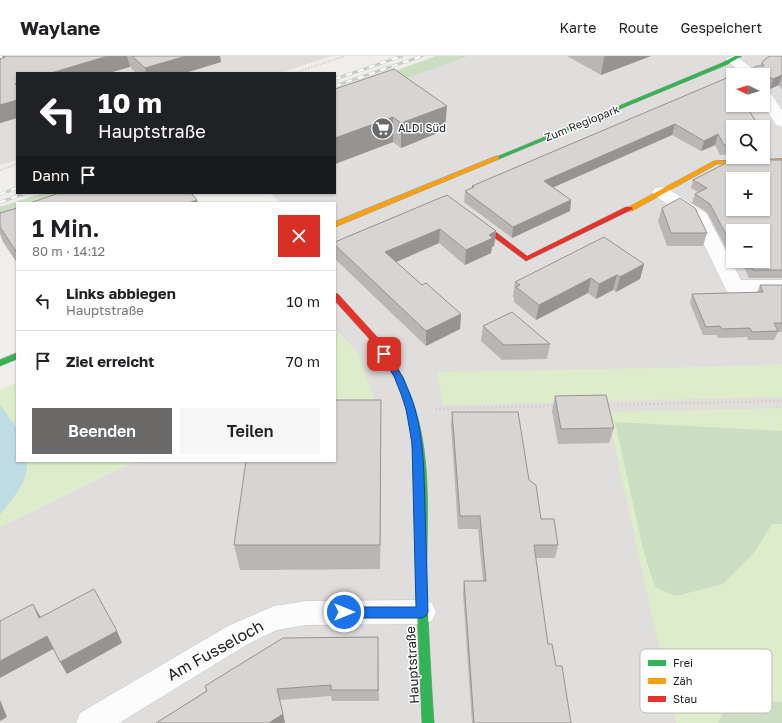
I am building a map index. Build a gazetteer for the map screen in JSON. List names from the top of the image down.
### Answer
{
  "streets": {
    "street": ["Zum Regiopark", "Am Fusseloch", "Hauptstraße"]
  },
  "crossings": [
    ["Am Fusseloch", "Hauptstraße"]
  ],
  "places": {
    "supermarket": ["ALDI Süd"]
  },
  "legend": ["Frei", "Zäh", "Stau"],
  "north": "left",
  "page": {
    "header": "Waylane",
    "nav": ["Karte", "Route", "Gespeichert"],
    "map_buttons": ["+", "−"],
    "turn": ["10 m", "Hauptstraße"],
    "then": "Dann",
    "heading": ["1 Min.", "80 m · 14:12"],
    "list": [
      {
        "name": "Links abbiegen",
        "note": "Hauptstraße",
        "value": "10 m"
      },
      {
        "name": "Ziel erreicht",
        "value": "70 m"
      }
    ],
    "buttons": ["Beenden", "Teilen"]
  }
}
